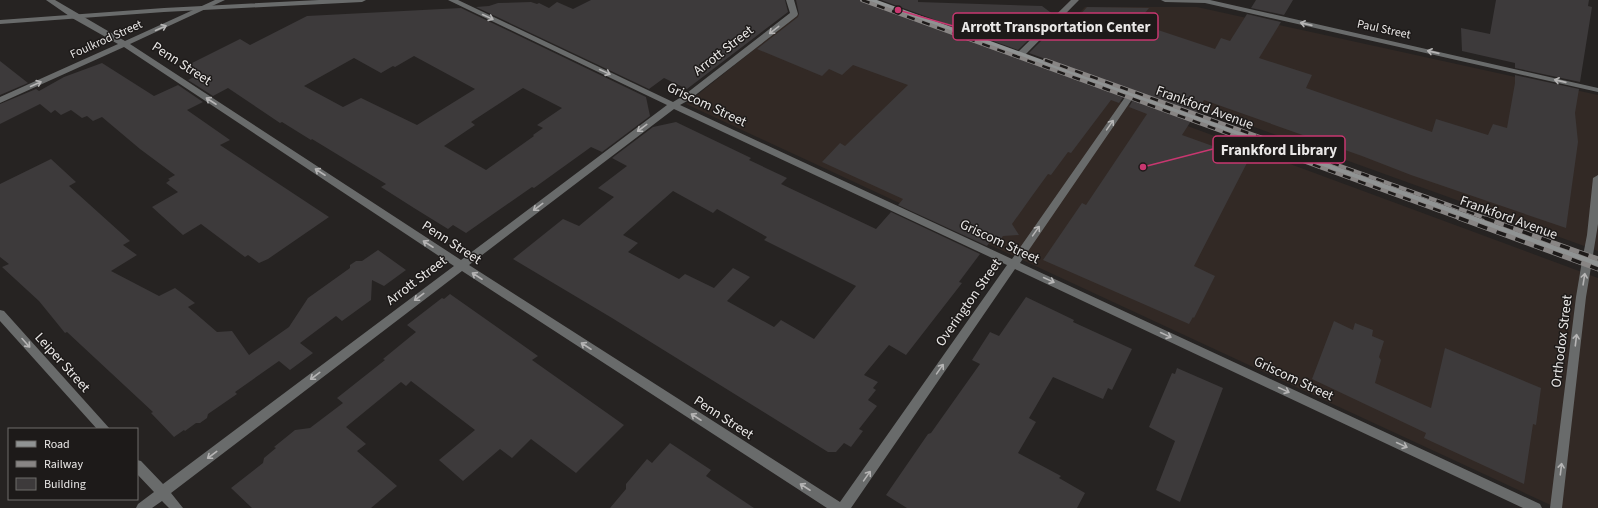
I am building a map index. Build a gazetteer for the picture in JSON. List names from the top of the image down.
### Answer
{
  "streets": {
    "main road": ["Frankford Avenue"],
    "street": [
      "Paul Street",
      "Foulkrod Street",
      "Arrott Street",
      "Penn Street",
      "Griscom Street",
      "Overington Street",
      "Orthodox Street",
      "Leiper Street"
    ]
  },
  "crossings": [
    ["Foulkrod Street", "Penn Street"],
    ["Arrott Street", "Penn Street"],
    ["Arrott Street", "Griscom Street"],
    ["Griscom Street", "Overington Street"],
    ["Frankford Avenue", "Overington Street"],
    ["Frankford Avenue", "Orthodox Street"]
  ],
  "one_way": [
    "Paul Street",
    "Arrott Street",
    "Penn Street",
    "Griscom Street",
    "Overington Street",
    "Orthodox Street",
    "Leiper Street"
  ],
  "places": ["Arrott Transportation Center", "Frankford Library"],
  "legend": ["Road", "Railway", "Building"]
}
